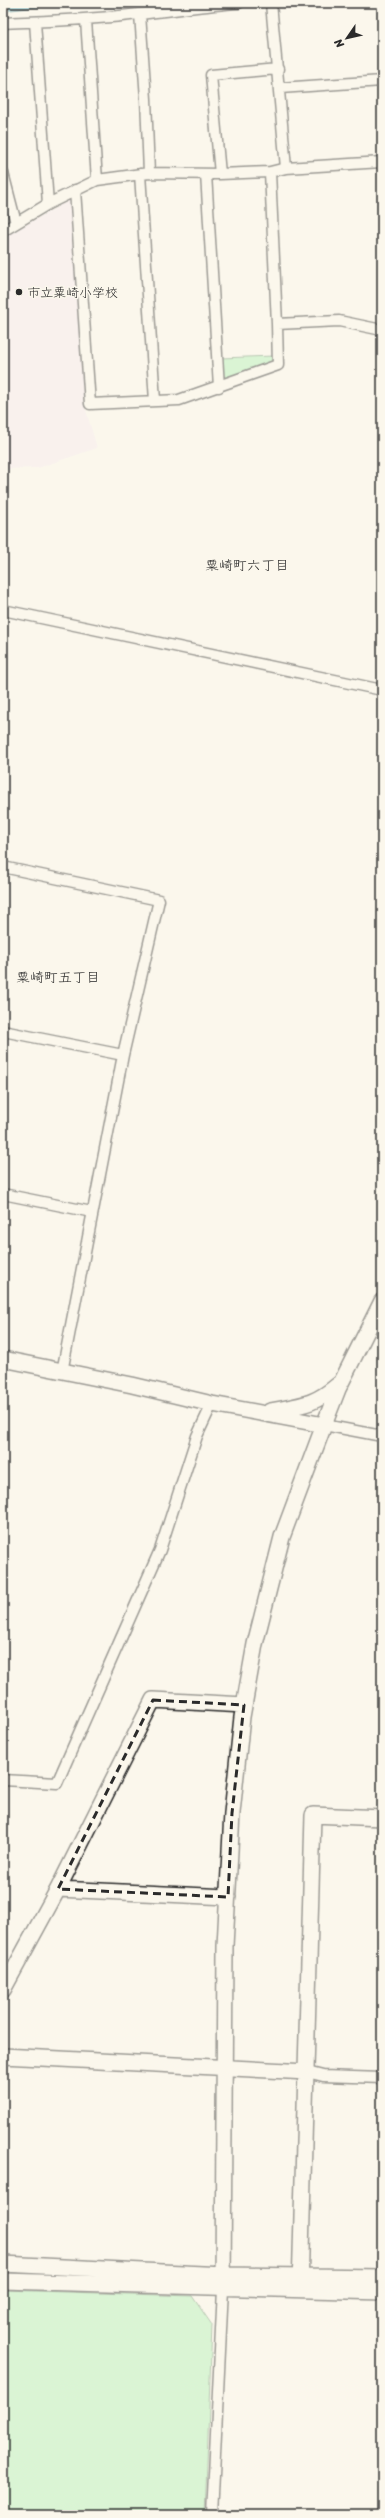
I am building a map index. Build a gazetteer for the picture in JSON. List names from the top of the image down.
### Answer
{
  "districts": ["粟崎町六丁目", "粟崎町五丁目"],
  "places": ["市立粟崎小学校"],
  "north": "bottom left"
}
